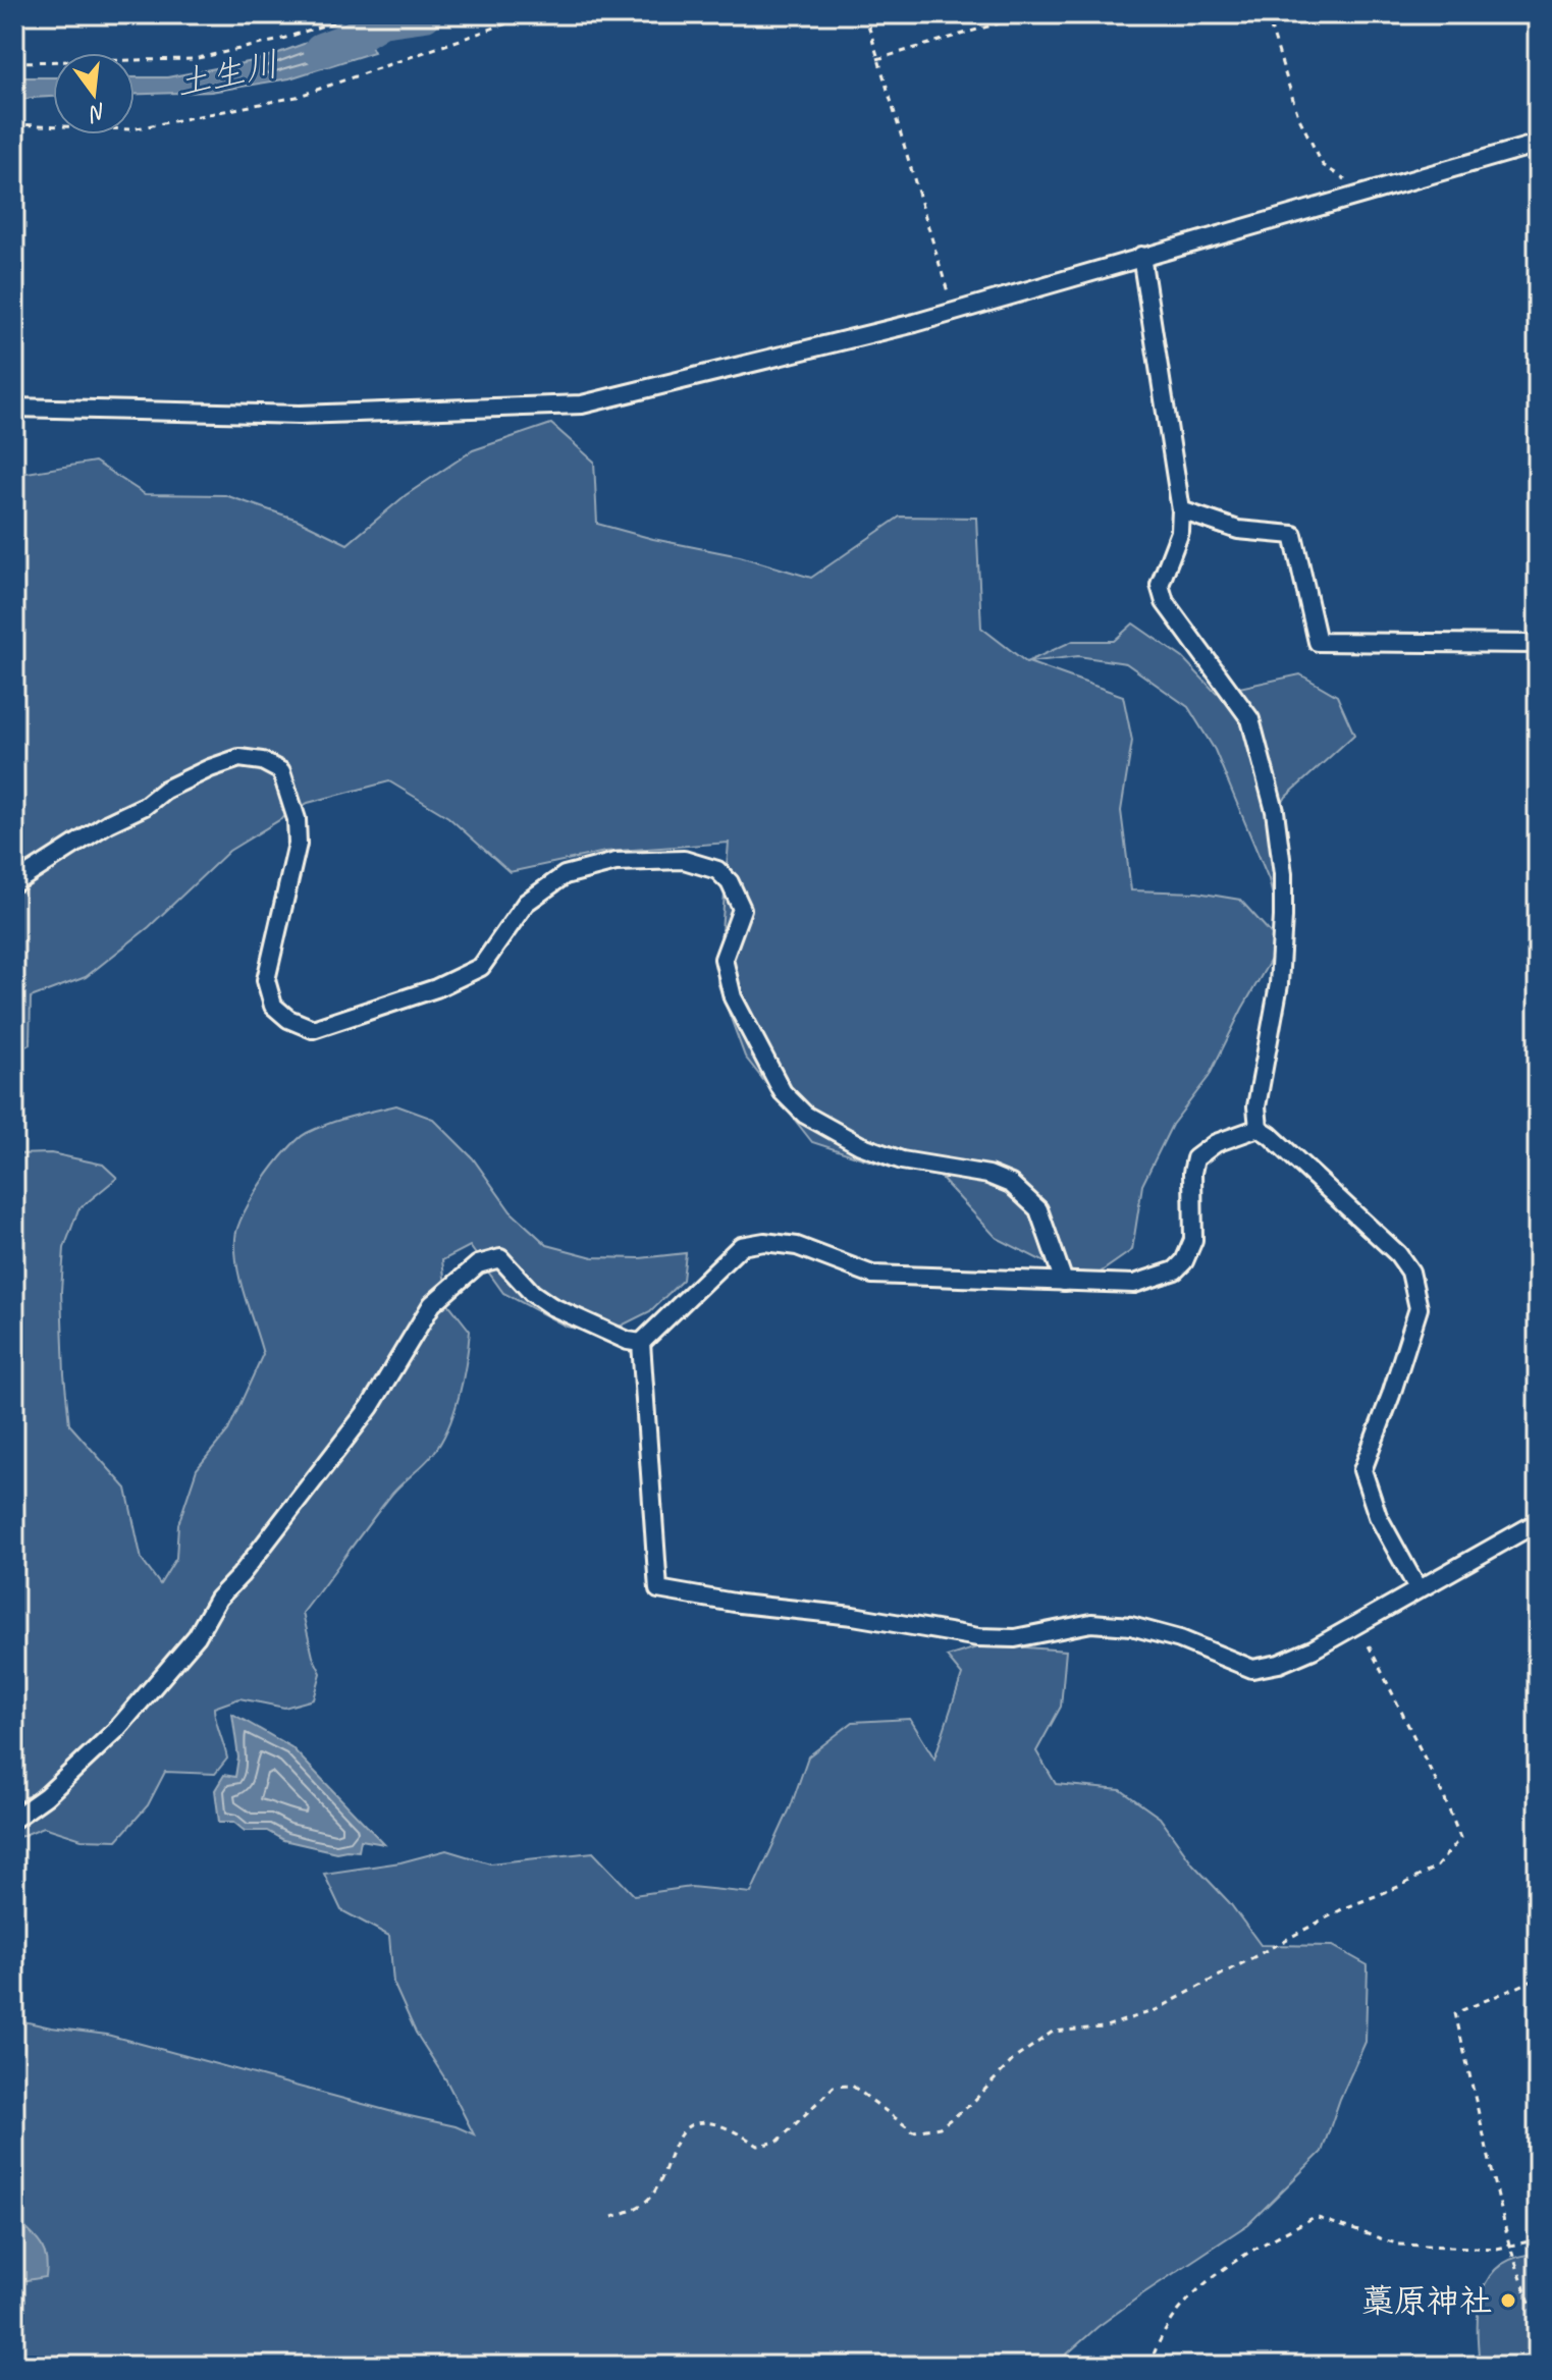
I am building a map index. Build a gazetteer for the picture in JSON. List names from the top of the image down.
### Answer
{
  "water": ["土生川"],
  "places": ["藁原神社"],
  "north": "bottom"
}
